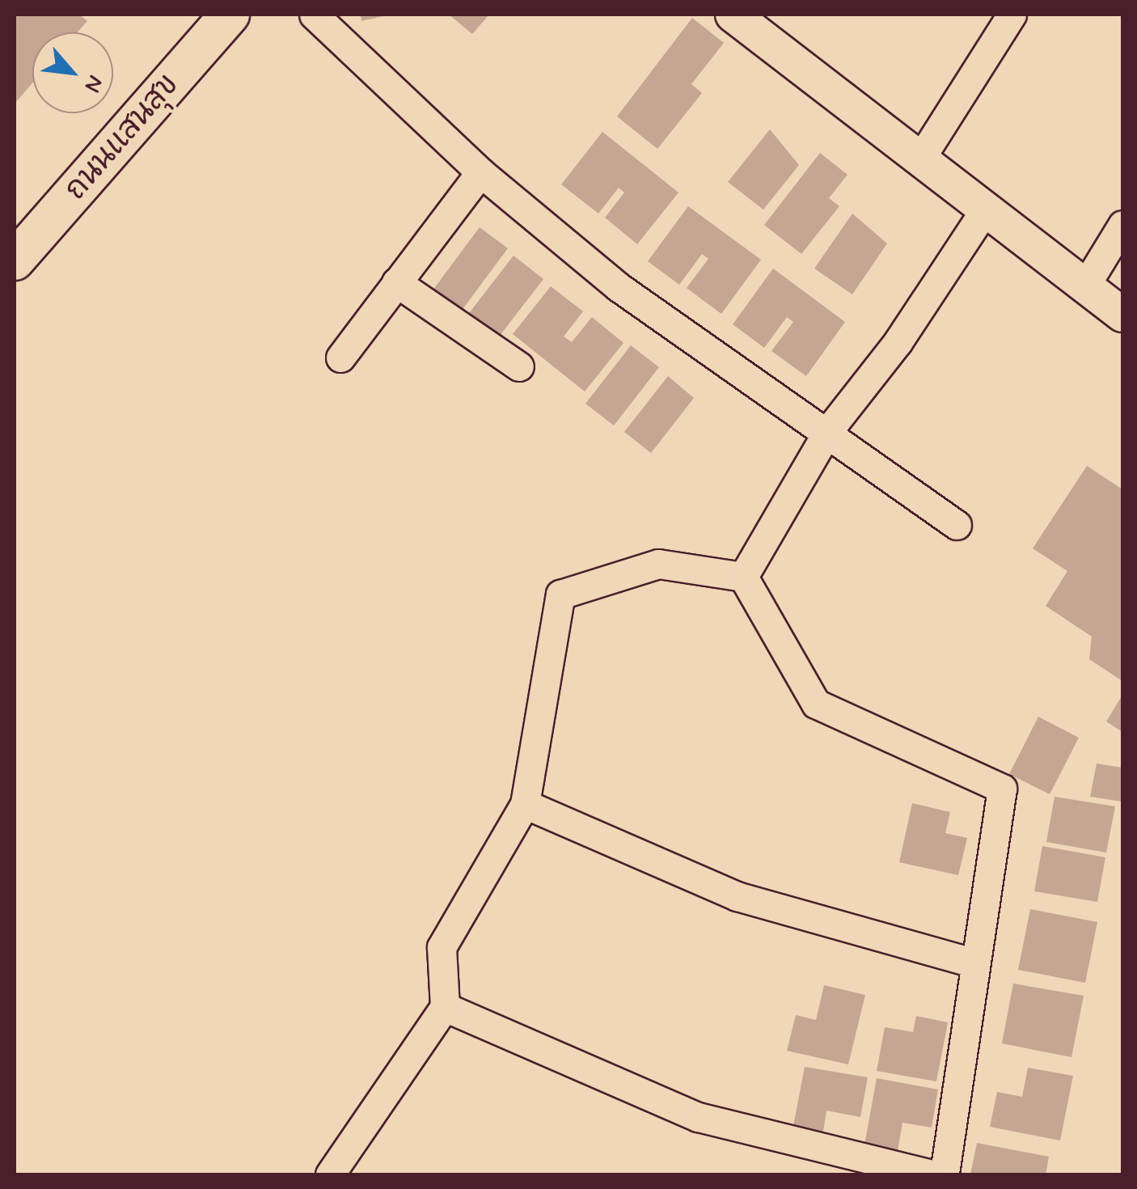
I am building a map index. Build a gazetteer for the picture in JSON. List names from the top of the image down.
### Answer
{
  "streets": {
    "main road": ["ถนนแสนสุข"]
  },
  "north": "bottom right"
}
